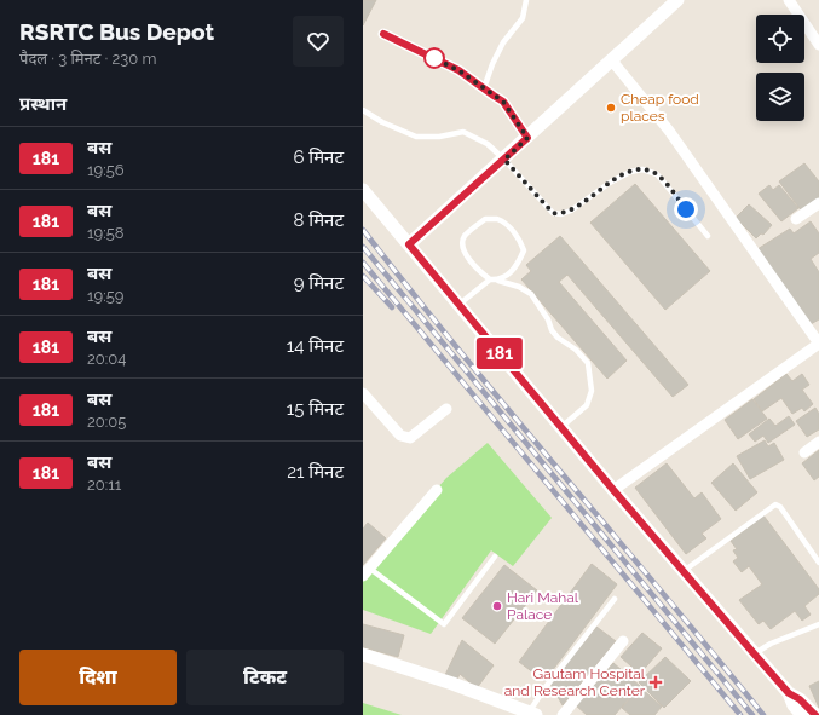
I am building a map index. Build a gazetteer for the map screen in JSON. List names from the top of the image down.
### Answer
{
  "places": {
    "other": ["Cheap food places", "Hari Mahal Palace"],
    "health": ["Gautam Hospital and Research Center"]
  },
  "lines": ["bus line 181"],
  "page": {
    "heading": [
      ["RSRTC Bus Depot", "पैदल · 3 मिनट · 230 m"],
      "प्रस्थान"
    ],
    "on_map": "181",
    "list": [
      {
        "mark": "181",
        "name": "बस",
        "note": "19:56",
        "value": "6 मिनट"
      },
      {
        "mark": "181",
        "name": "बस",
        "note": "19:58",
        "value": "8 मिनट"
      },
      {
        "mark": "181",
        "name": "बस",
        "note": "19:59",
        "value": "9 मिनट"
      },
      {
        "mark": "181",
        "name": "बस",
        "note": "20:04",
        "value": "14 मिनट"
      },
      {
        "mark": "181",
        "name": "बस",
        "note": "20:05",
        "value": "15 मिनट"
      },
      {
        "mark": "181",
        "name": "बस",
        "note": "20:11",
        "value": "21 मिनट"
      }
    ],
    "buttons": ["दिशा", "टिकट"]
  }
}
